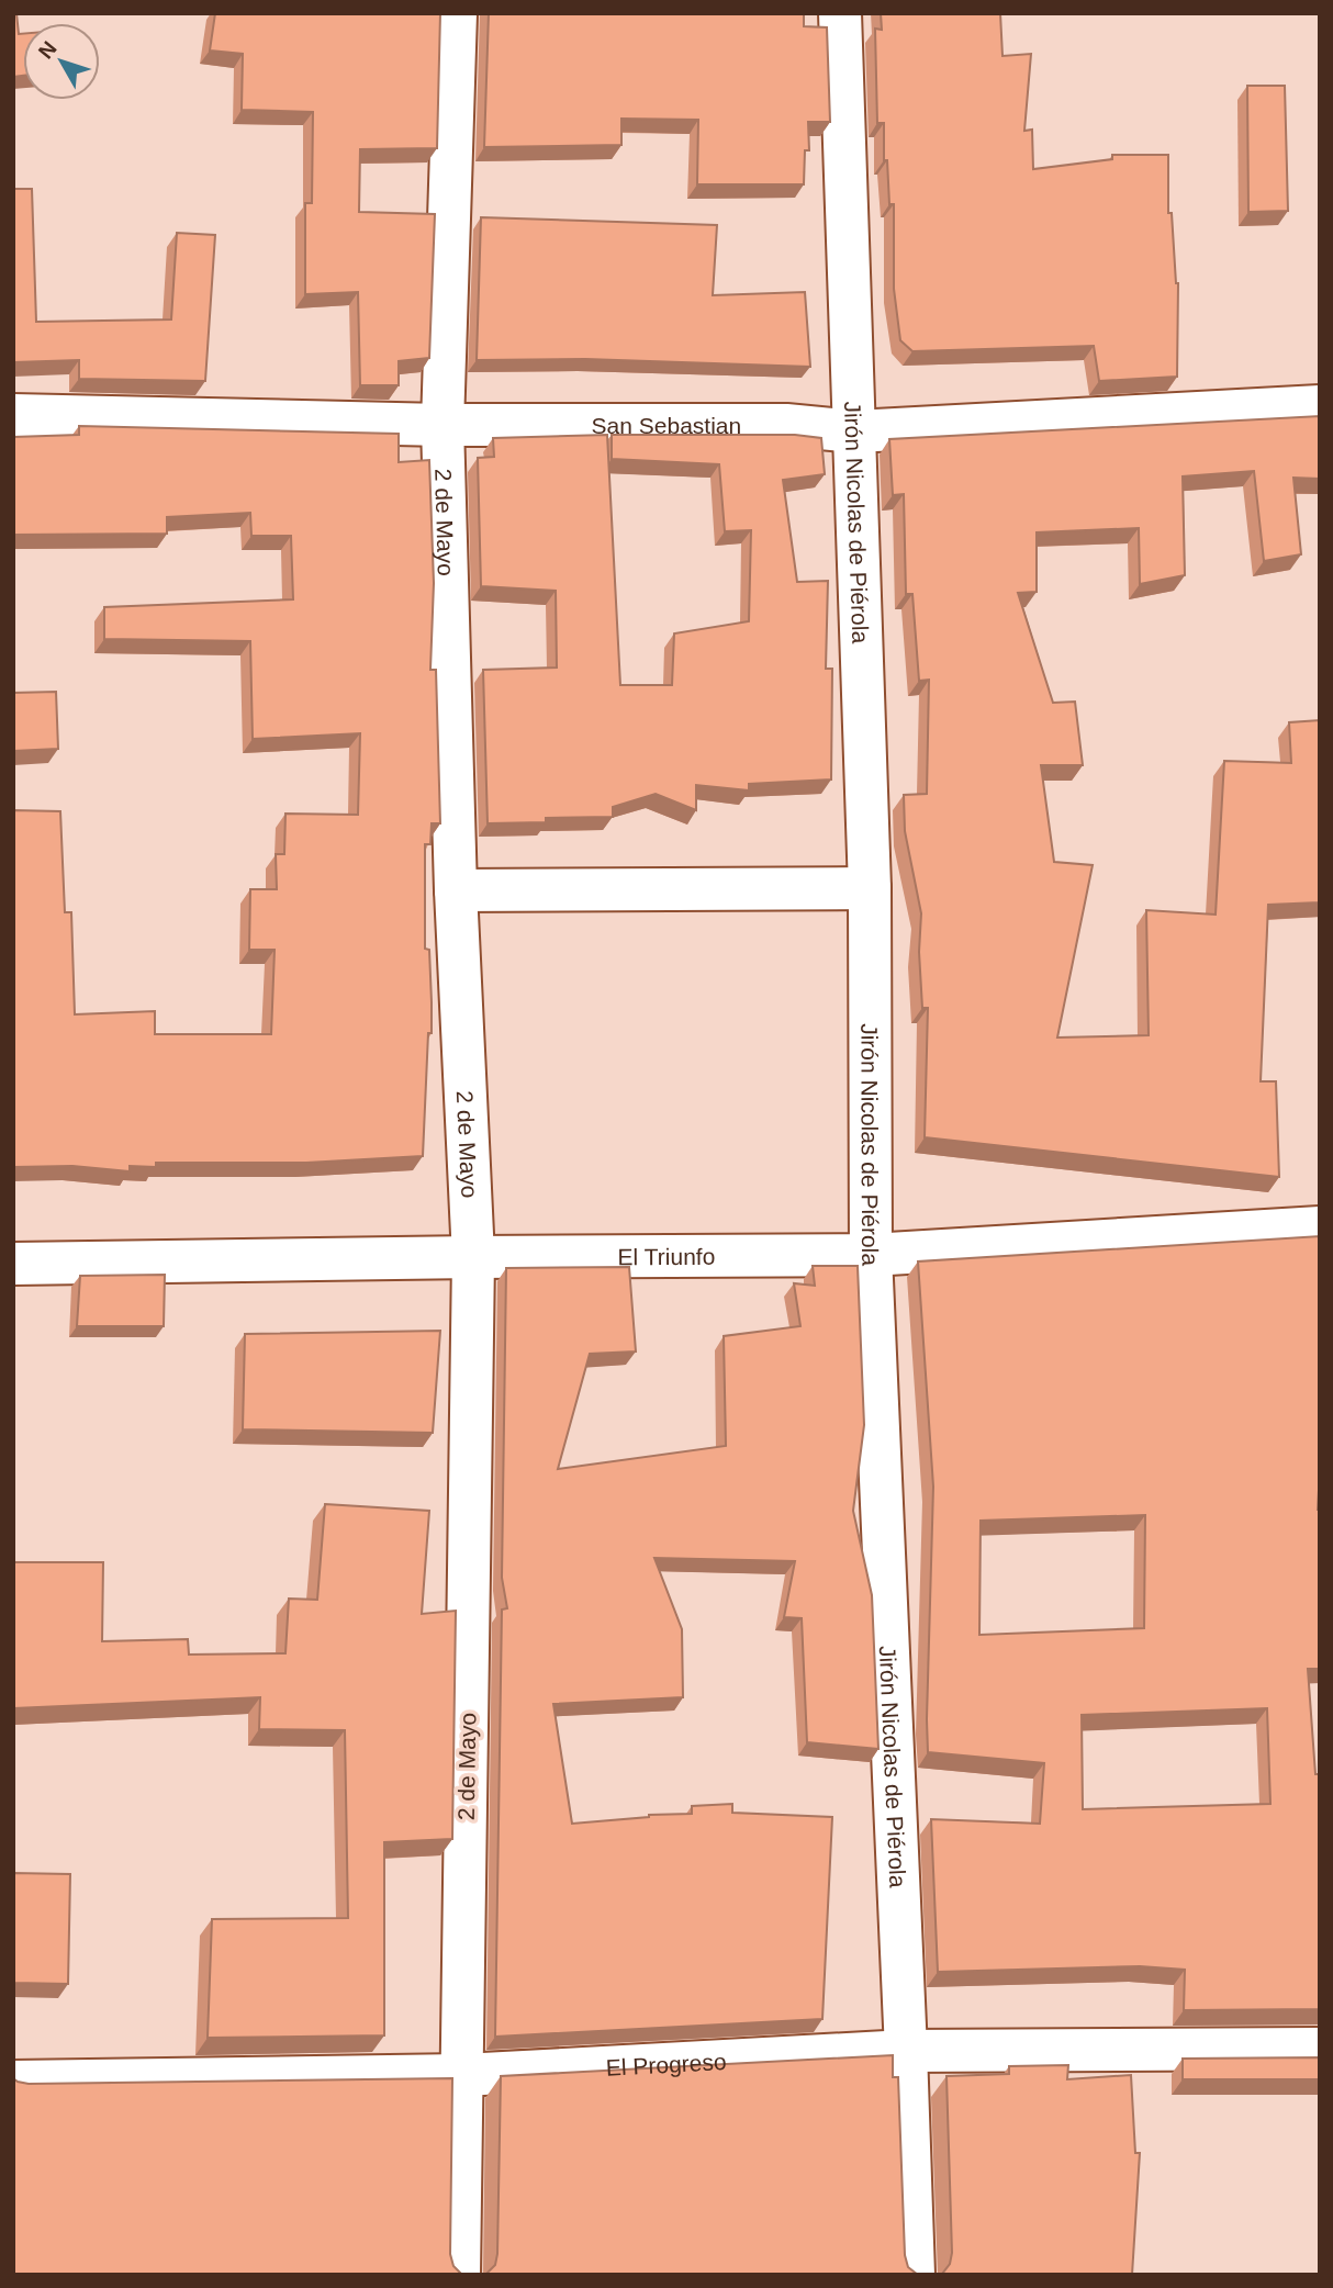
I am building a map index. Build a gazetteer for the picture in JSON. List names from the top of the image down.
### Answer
{
  "streets": {
    "street": [
      "San Sebastian",
      "2 de Mayo",
      "Jirón Nicolas de Piérola",
      "El Triunfo",
      "El Progreso"
    ]
  },
  "crossings": [
    ["San Sebastian", "2 de Mayo"],
    ["San Sebastian", "Jirón Nicolas de Piérola"],
    ["2 de Mayo", "El Triunfo"],
    ["2 de Mayo", "El Progreso"],
    ["Jirón Nicolas de Piérola", "El Triunfo"],
    ["Jirón Nicolas de Piérola", "El Progreso"]
  ],
  "north": "top left"
}
